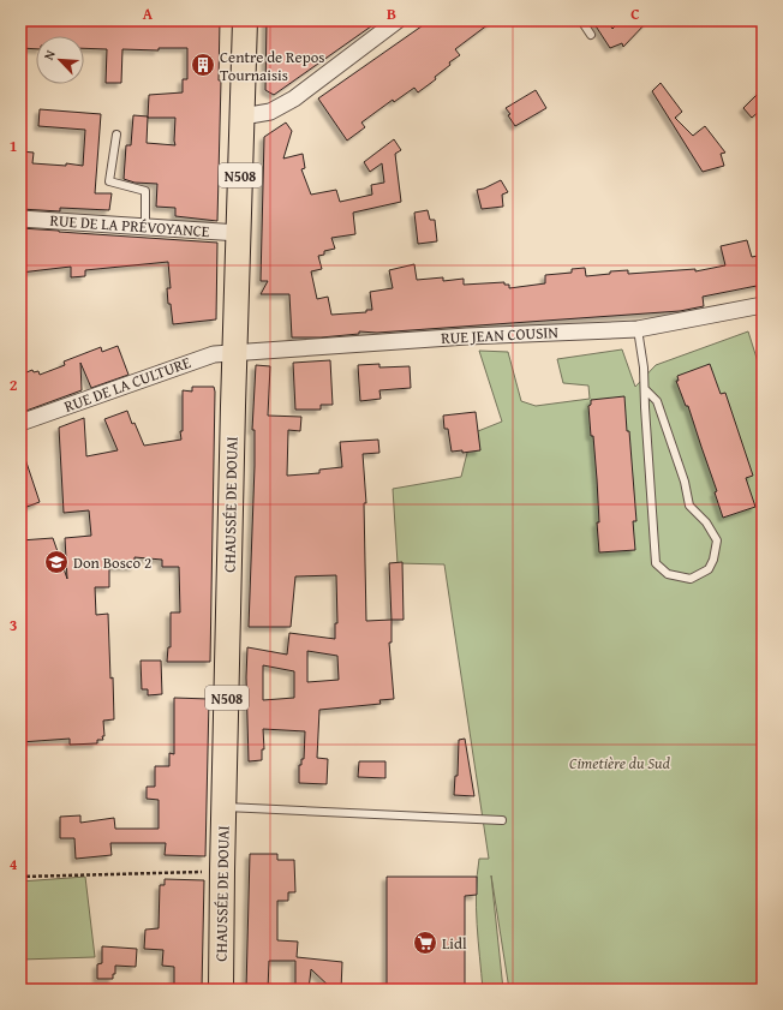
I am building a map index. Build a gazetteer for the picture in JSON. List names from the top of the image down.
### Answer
{
  "streets": {
    "main road": ["N508", "CHAUSSÉE DE DOUAI"],
    "street": ["RUE DE LA PRÉVOYANCE", "RUE JEAN COUSIN", "RUE DE LA CULTURE"]
  },
  "crossings": [
    ["RUE DE LA PRÉVOYANCE", "CHAUSSÉE DE DOUAI"],
    ["RUE JEAN COUSIN", "RUE DE LA CULTURE"],
    ["RUE JEAN COUSIN", "CHAUSSÉE DE DOUAI"],
    ["RUE DE LA CULTURE", "CHAUSSÉE DE DOUAI"]
  ],
  "parks": ["Cimetière du Sud"],
  "places": {
    "building": ["Centre de Repos Tournaisis"],
    "school or university": ["Don Bosco 2"],
    "supermarket": ["Lidl"]
  },
  "north": "top left",
  "grid": {
    "columns": ["A", "B", "C"],
    "rows": [
      "1",
      "2",
      "3",
      "4"
    ]
  }
}
